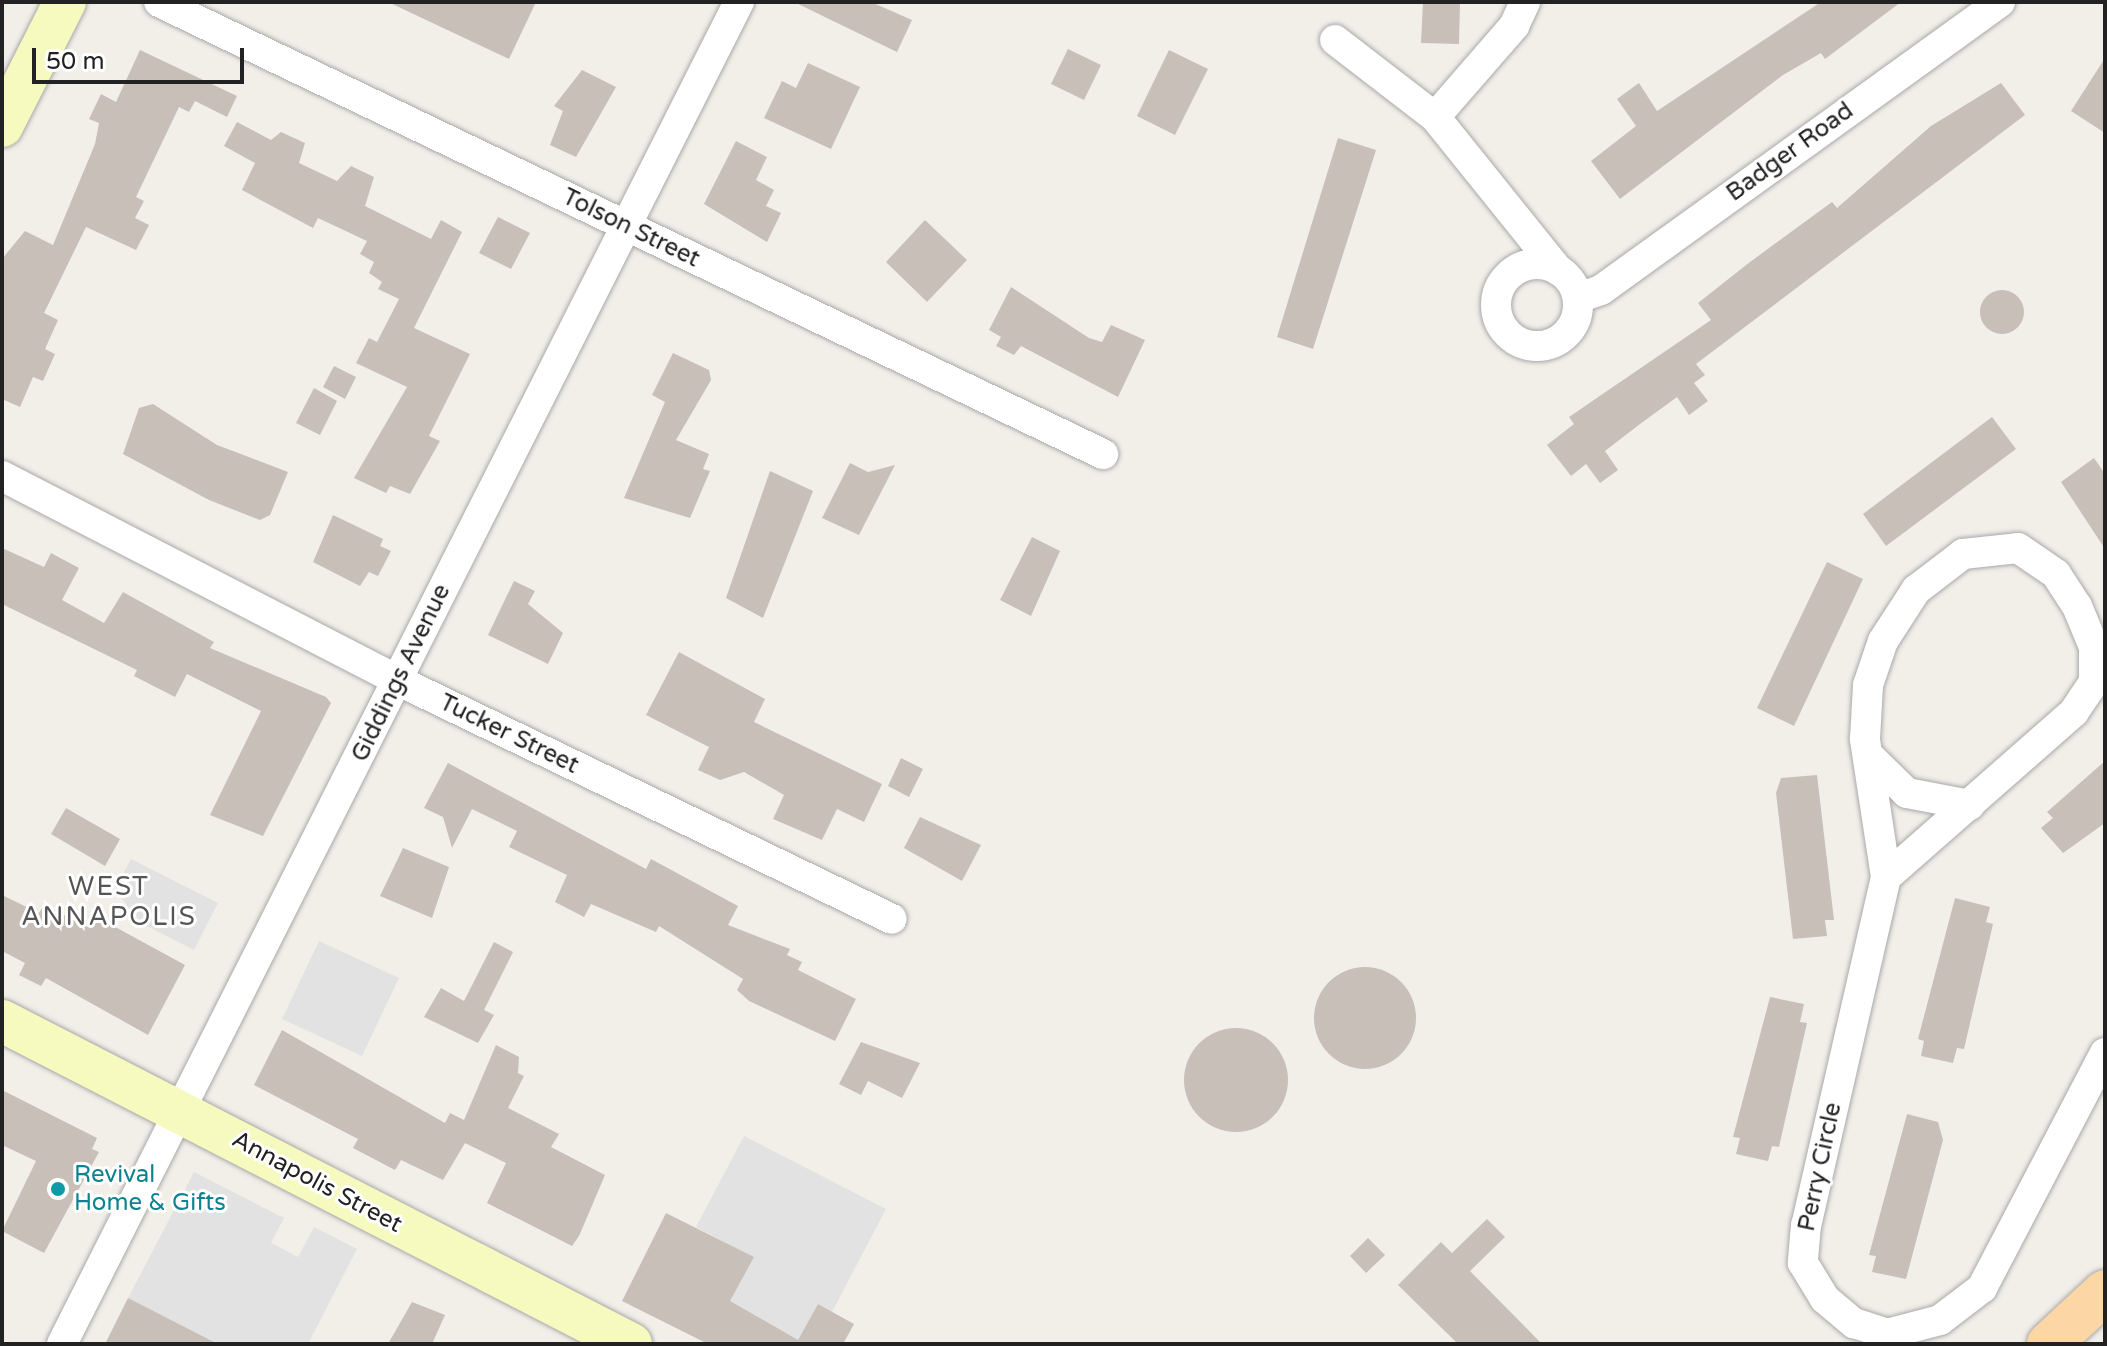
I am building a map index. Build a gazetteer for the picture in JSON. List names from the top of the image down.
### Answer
{
  "streets": {
    "street": [
      "Badger Road",
      "Tolson Street",
      "Giddings Avenue",
      "Tucker Street",
      "Perry Circle",
      "Annapolis Street"
    ]
  },
  "crossings": [
    ["Tolson Street", "Giddings Avenue"],
    ["Giddings Avenue", "Tucker Street"],
    ["Giddings Avenue", "Annapolis Street"]
  ],
  "districts": ["WEST ANNAPOLIS"],
  "places": ["Revival Home & Gifts"],
  "scale_bar": "50 m"
}
